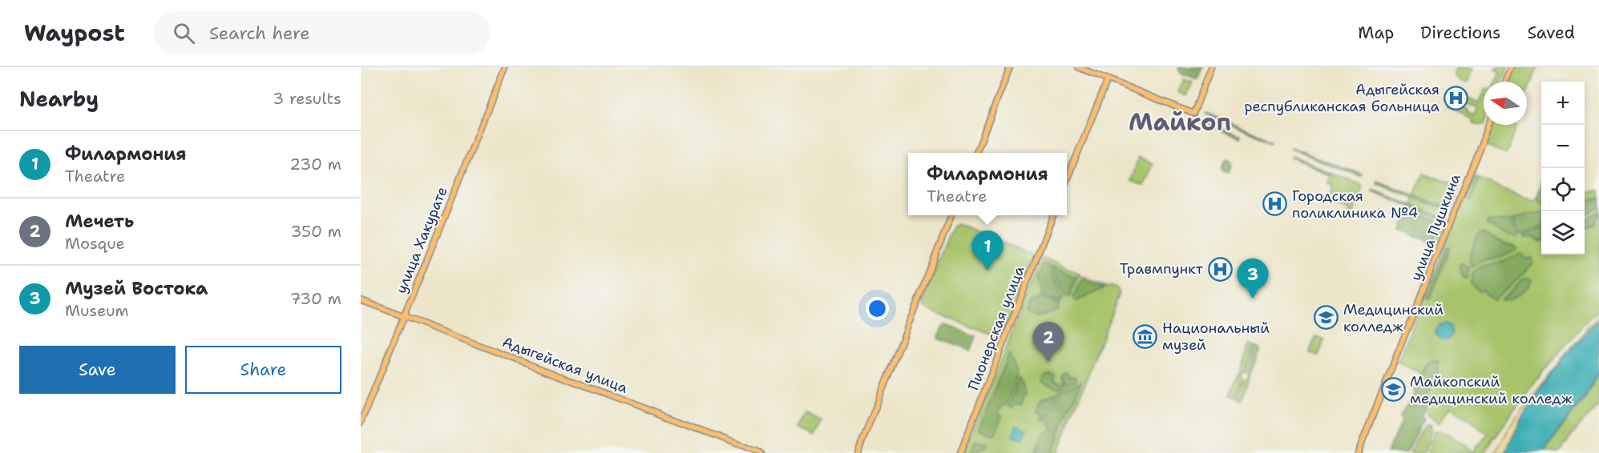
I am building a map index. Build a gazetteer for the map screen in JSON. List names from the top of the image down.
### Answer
{
  "streets": {
    "main road": [
      "улица Пушкина",
      "улица Хакурате",
      "Пионерская улица",
      "Адыгейская улица"
    ]
  },
  "crossings": [
    ["улица Хакурате", "Адыгейская улица"]
  ],
  "districts": ["Майкоп"],
  "places": {
    "hospital": ["Адыгейская республиканская больница", "Городская поликлиника №4", "Травмпункт"],
    "school or university": ["Медицинский колледж", "Майкопский медицинский колледж"],
    "museum": ["Национальный музей"]
  },
  "north": "left",
  "page": {
    "header": "Waypost",
    "search": "Search here",
    "nav": ["Map", "Directions", "Saved"],
    "heading": ["Nearby", "3 results"],
    "map_buttons": ["+", "−"],
    "list": [
      {
        "mark": "1",
        "name": "Филармония",
        "note": "Theatre",
        "value": "230 m"
      },
      {
        "mark": "2",
        "name": "Мечеть",
        "note": "Mosque",
        "value": "350 m"
      },
      {
        "mark": "3",
        "name": "Музей Востока",
        "note": "Museum",
        "value": "730 m"
      }
    ],
    "popup": ["Филармония", "Theatre"],
    "pins": ["1", "3", "2"],
    "buttons": ["Save", "Share"]
  }
}
